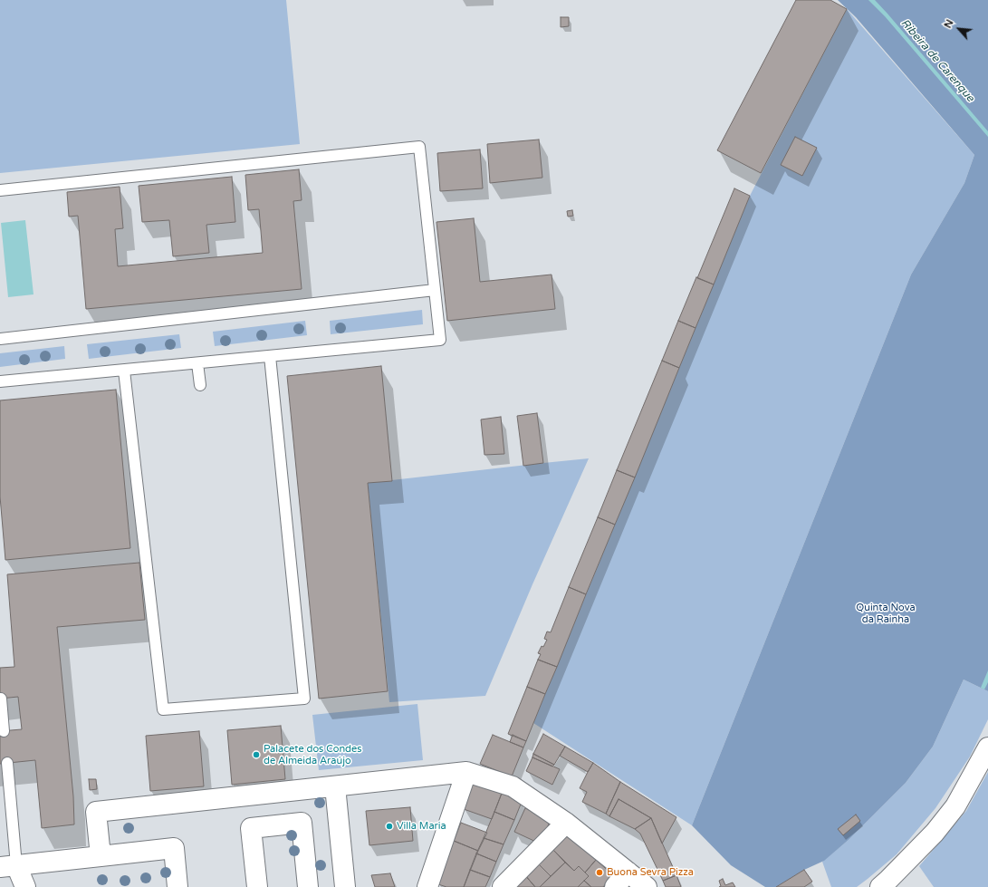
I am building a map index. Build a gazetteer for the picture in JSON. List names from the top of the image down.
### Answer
{
  "water": ["Ribeira de Carenque"],
  "parks": ["Quinta Nova da Rainha"],
  "places": ["Palacete dos Condes de Almeida Araújo", "Villa Maria", "Buona Sevra Pizza"],
  "north": "top left"
}
